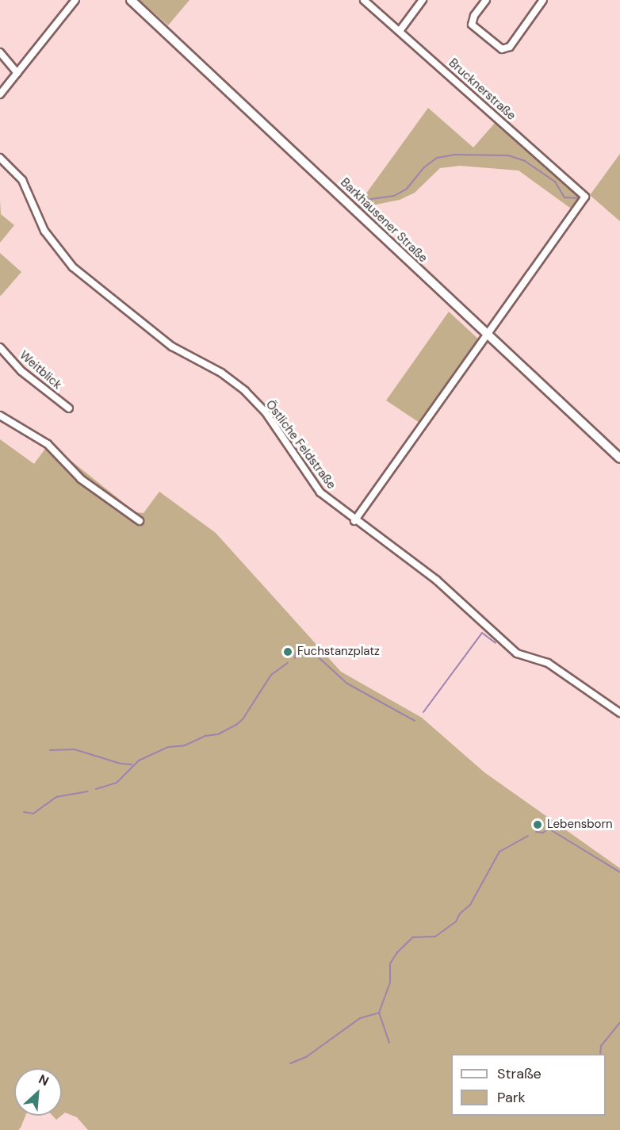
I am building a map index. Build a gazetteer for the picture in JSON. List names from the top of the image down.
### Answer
{
  "streets": {
    "main road": ["Barkhausener Straße"],
    "street": ["Brucknerstraße", "Weitblick", "Östliche Feldstraße"]
  },
  "crossings": [
    ["Brucknerstraße", "Barkhausener Straße"]
  ],
  "places": ["Fuchstanzplatz", "Lebensborn"],
  "legend": ["Straße", "Park"],
  "north": "top right"
}
